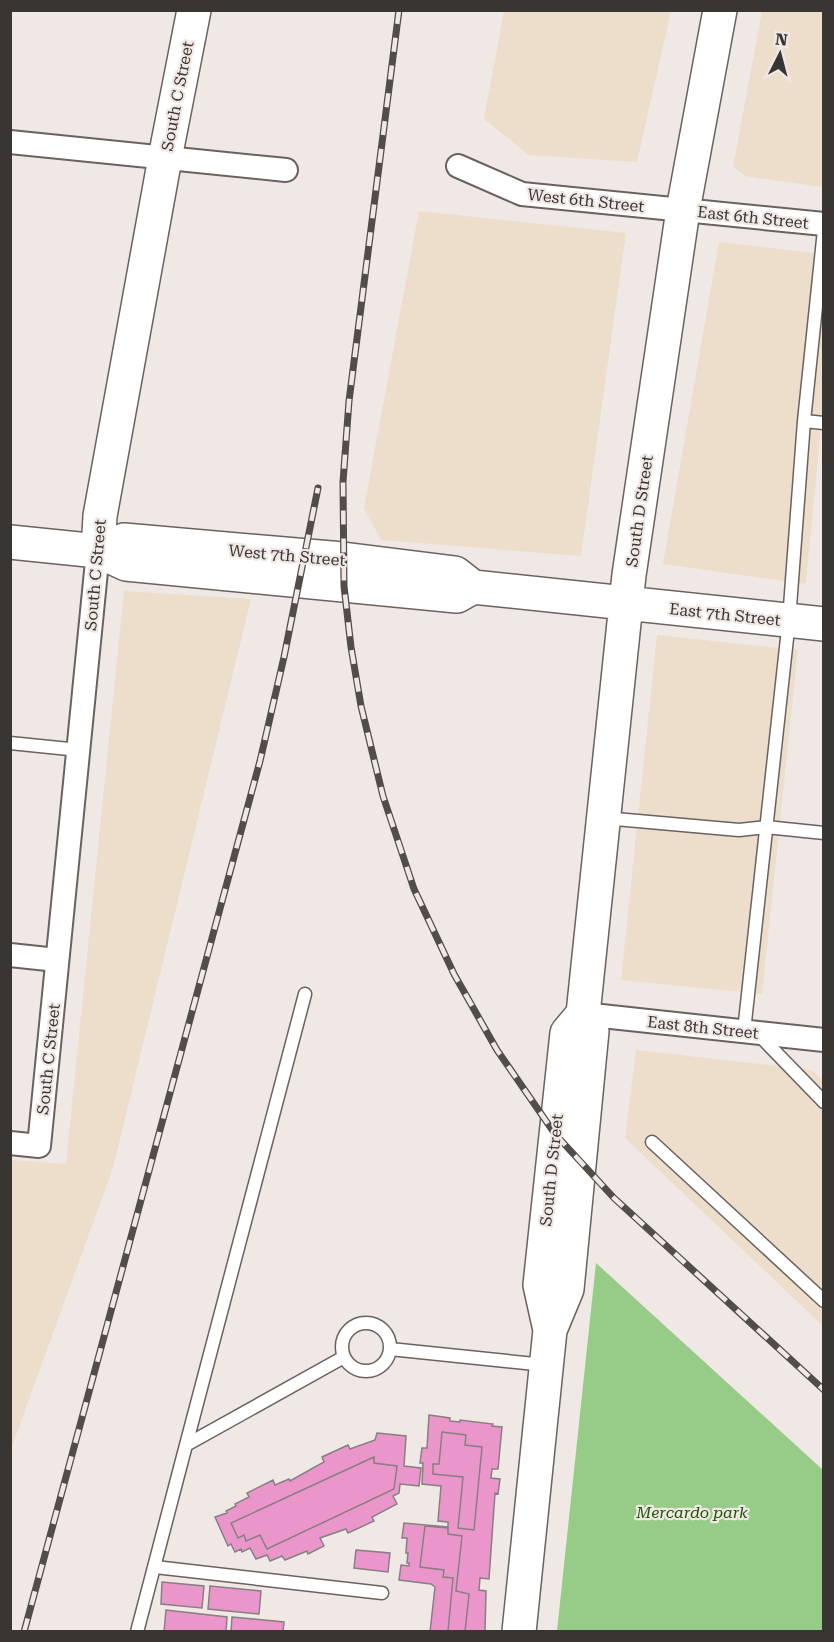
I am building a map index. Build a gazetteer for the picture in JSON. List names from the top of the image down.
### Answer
{
  "streets": {
    "main road": [
      "South C Street",
      "South D Street",
      "West 7th Street",
      "East 7th Street"
    ],
    "street": ["West 6th Street", "East 6th Street", "East 8th Street"]
  },
  "crossings": [
    ["South C Street", "West 7th Street"],
    ["West 6th Street", "East 6th Street"],
    ["West 6th Street", "South D Street"],
    ["East 6th Street", "South D Street"],
    ["South D Street", "West 7th Street"],
    ["South D Street", "East 7th Street"],
    ["South D Street", "East 8th Street"],
    ["West 7th Street", "East 7th Street"]
  ],
  "parks": ["Mercardo park"],
  "north": "top"
}
